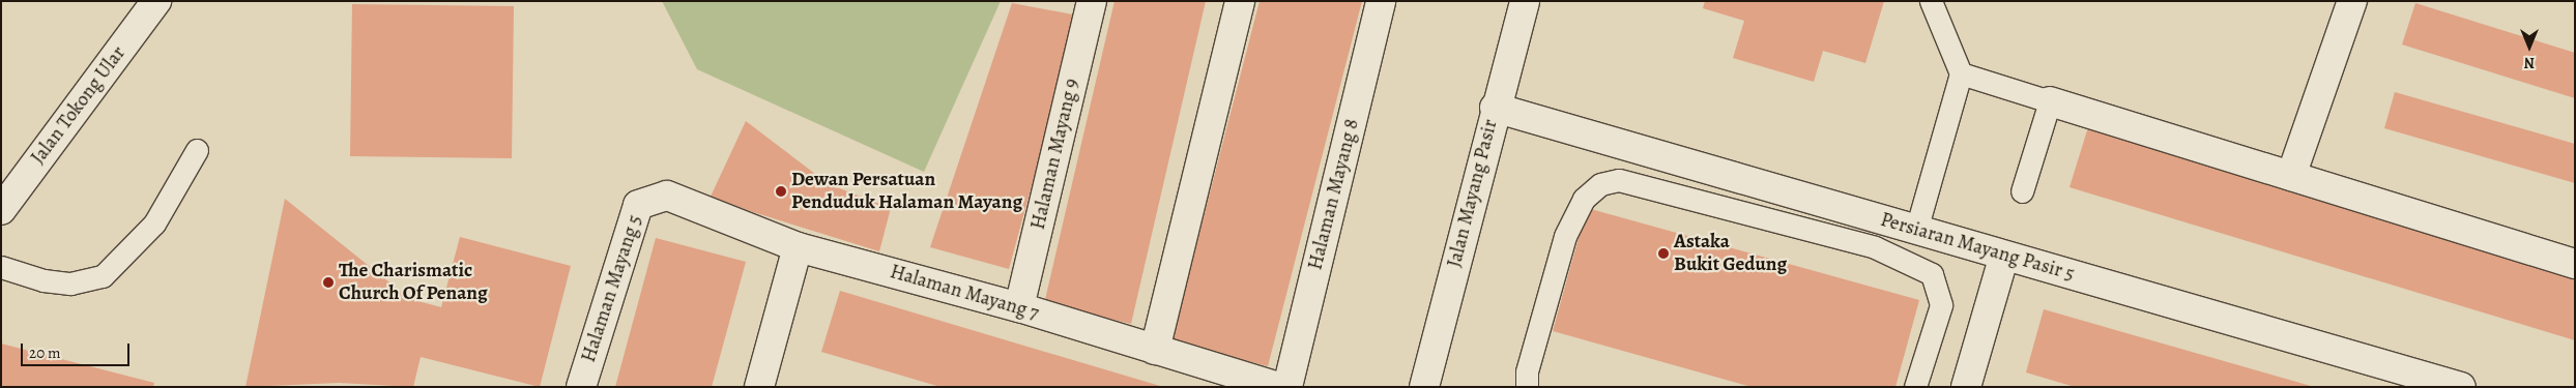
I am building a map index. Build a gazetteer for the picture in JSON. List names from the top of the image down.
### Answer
{
  "streets": {
    "street": [
      "Jalan Tokong Ular",
      "Halaman Mayang 9",
      "Jalan Mayang Pasir",
      "Halaman Mayang 8",
      "Persiaran Mayang Pasir 5",
      "Halaman Mayang 5",
      "Halaman Mayang 7"
    ]
  },
  "crossings": [
    ["Halaman Mayang 9", "Halaman Mayang 7"],
    ["Jalan Mayang Pasir", "Persiaran Mayang Pasir 5"],
    ["Halaman Mayang 5", "Halaman Mayang 7"]
  ],
  "places": ["Dewan Persatuan Penduduk Halaman Mayang", "Astaka Bukit Gedung", "The Charismatic Church Of Penang"],
  "scale_bar": "20 m",
  "north": "bottom"
}
